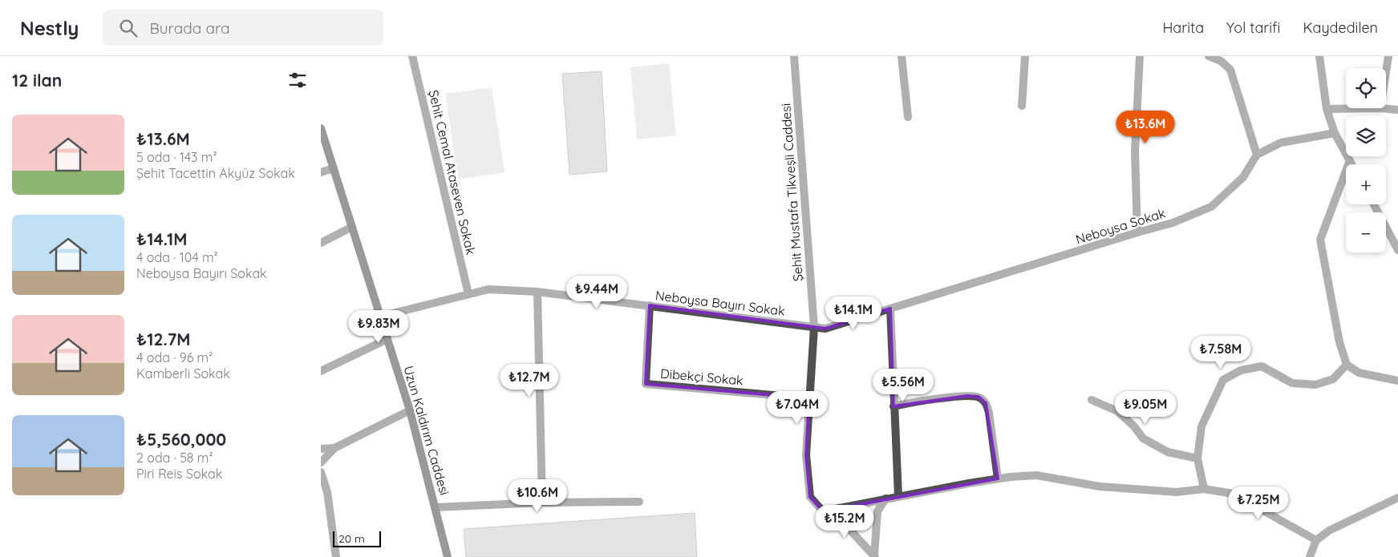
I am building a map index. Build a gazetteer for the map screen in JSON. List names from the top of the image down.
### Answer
{
  "streets": {
    "main road": ["Uzun Kaldırım Caddesi"],
    "street": [
      "Şehit Cemal Ataseven Sokak",
      "Şehit Mustafa Tikveşli Caddesi",
      "Neboysa Sokak",
      "Neboysa Bayırı Sokak",
      "Dibekçi Sokak"
    ]
  },
  "crossings": [
    ["Şehit Cemal Ataseven Sokak", "Neboysa Bayırı Sokak"],
    ["Şehit Mustafa Tikveşli Caddesi", "Neboysa Bayırı Sokak"],
    ["Şehit Mustafa Tikveşli Caddesi", "Dibekçi Sokak"],
    ["Neboysa Sokak", "Neboysa Bayırı Sokak"],
    ["Neboysa Bayırı Sokak", "Dibekçi Sokak"],
    ["Neboysa Bayırı Sokak", "Uzun Kaldırım Caddesi"]
  ],
  "scale_bar": "20 m",
  "page": {
    "header": "Nestly",
    "search": "Burada ara",
    "nav": ["Harita", "Yol tarifi", "Kaydedilen"],
    "heading": "12 ilan",
    "map_buttons": ["+", "−"],
    "list": [
      {
        "name": "₺13.6M",
        "note": "5 oda · 143 m² · Şehit Tacettin Akyüz Sokak"
      },
      {
        "name": "₺14.1M",
        "note": "4 oda · 104 m² · Neboysa Bayırı Sokak"
      },
      {
        "name": "₺12.7M",
        "note": "4 oda · 96 m² · Kamberli Sokak"
      },
      {
        "name": "₺5,560,000",
        "note": "2 oda · 58 m² · Piri Reis Sokak"
      }
    ],
    "price": [
      "₺13.6M",
      "₺9.44M",
      "₺14.1M",
      "₺9.83M",
      "₺7.58M",
      "₺12.7M",
      "₺5.56M",
      "₺7.04M",
      "₺9.05M",
      "₺10.6M",
      "₺7.25M",
      "₺15.2M"
    ],
    "scale": "20 m"
  }
}
